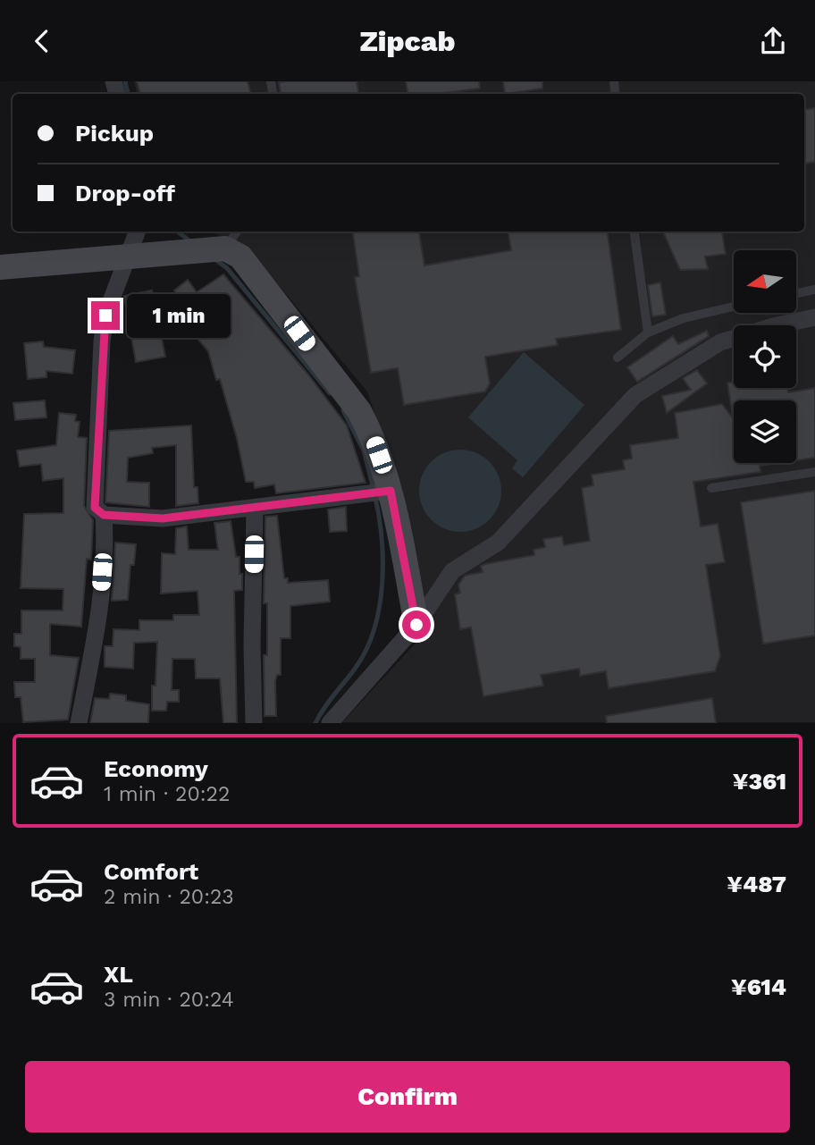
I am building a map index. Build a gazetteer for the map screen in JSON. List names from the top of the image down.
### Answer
{
  "north": "left",
  "page": {
    "header": "Zipcab",
    "banner": ["Pickup", "Drop-off"],
    "bubble": "1 min",
    "list": [
      {
        "name": "Economy",
        "note": "1 min · 20:22",
        "value": "¥361"
      },
      {
        "name": "Comfort",
        "note": "2 min · 20:23",
        "value": "¥487"
      },
      {
        "name": "XL",
        "note": "3 min · 20:24",
        "value": "¥614"
      }
    ],
    "buttons": "Confirm"
  }
}
